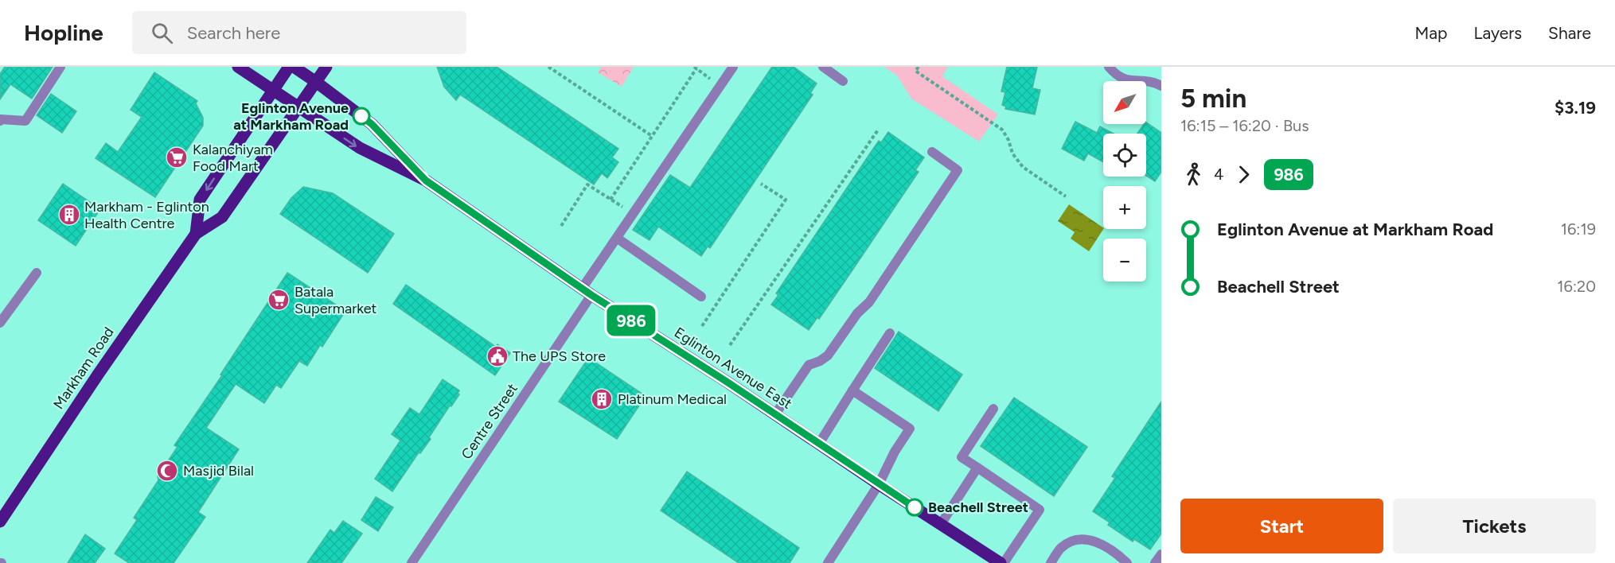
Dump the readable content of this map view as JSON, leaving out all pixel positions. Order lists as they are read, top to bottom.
{
  "streets": {
    "main road": ["Markham Road", "Eglinton Avenue East"],
    "street": ["Centre Street"]
  },
  "crossings": [
    ["Markham Road", "Eglinton Avenue East"],
    ["Eglinton Avenue East", "Centre Street"]
  ],
  "places": {
    "other": ["Eglinton Avenue at Markham Road", "Beachell Street"],
    "supermarket": ["Kalanchiyam Food Mart", "Batala Supermarket"],
    "building": ["Markham - Eglinton Health Centre", "Platinum Medical"],
    "public building": ["The UPS Store"],
    "mosque": ["Masjid Bilal"]
  },
  "lines": ["bus line 986"],
  "north": "bottom left",
  "page": {
    "header": "Hopline",
    "search": "Search here",
    "nav": ["Map", "Layers", "Share"],
    "on_map": "986",
    "heading": ["5 min", "16:15 – 16:20 · Bus", "$3.19"],
    "map_buttons": ["+", "−"],
    "legs": ["4", "986"],
    "list": [
      {
        "name": "Eglinton Avenue at Markham Road",
        "value": "16:19"
      },
      {
        "name": "Beachell Street",
        "value": "16:20"
      }
    ],
    "buttons": ["Start", "Tickets"]
  }
}
